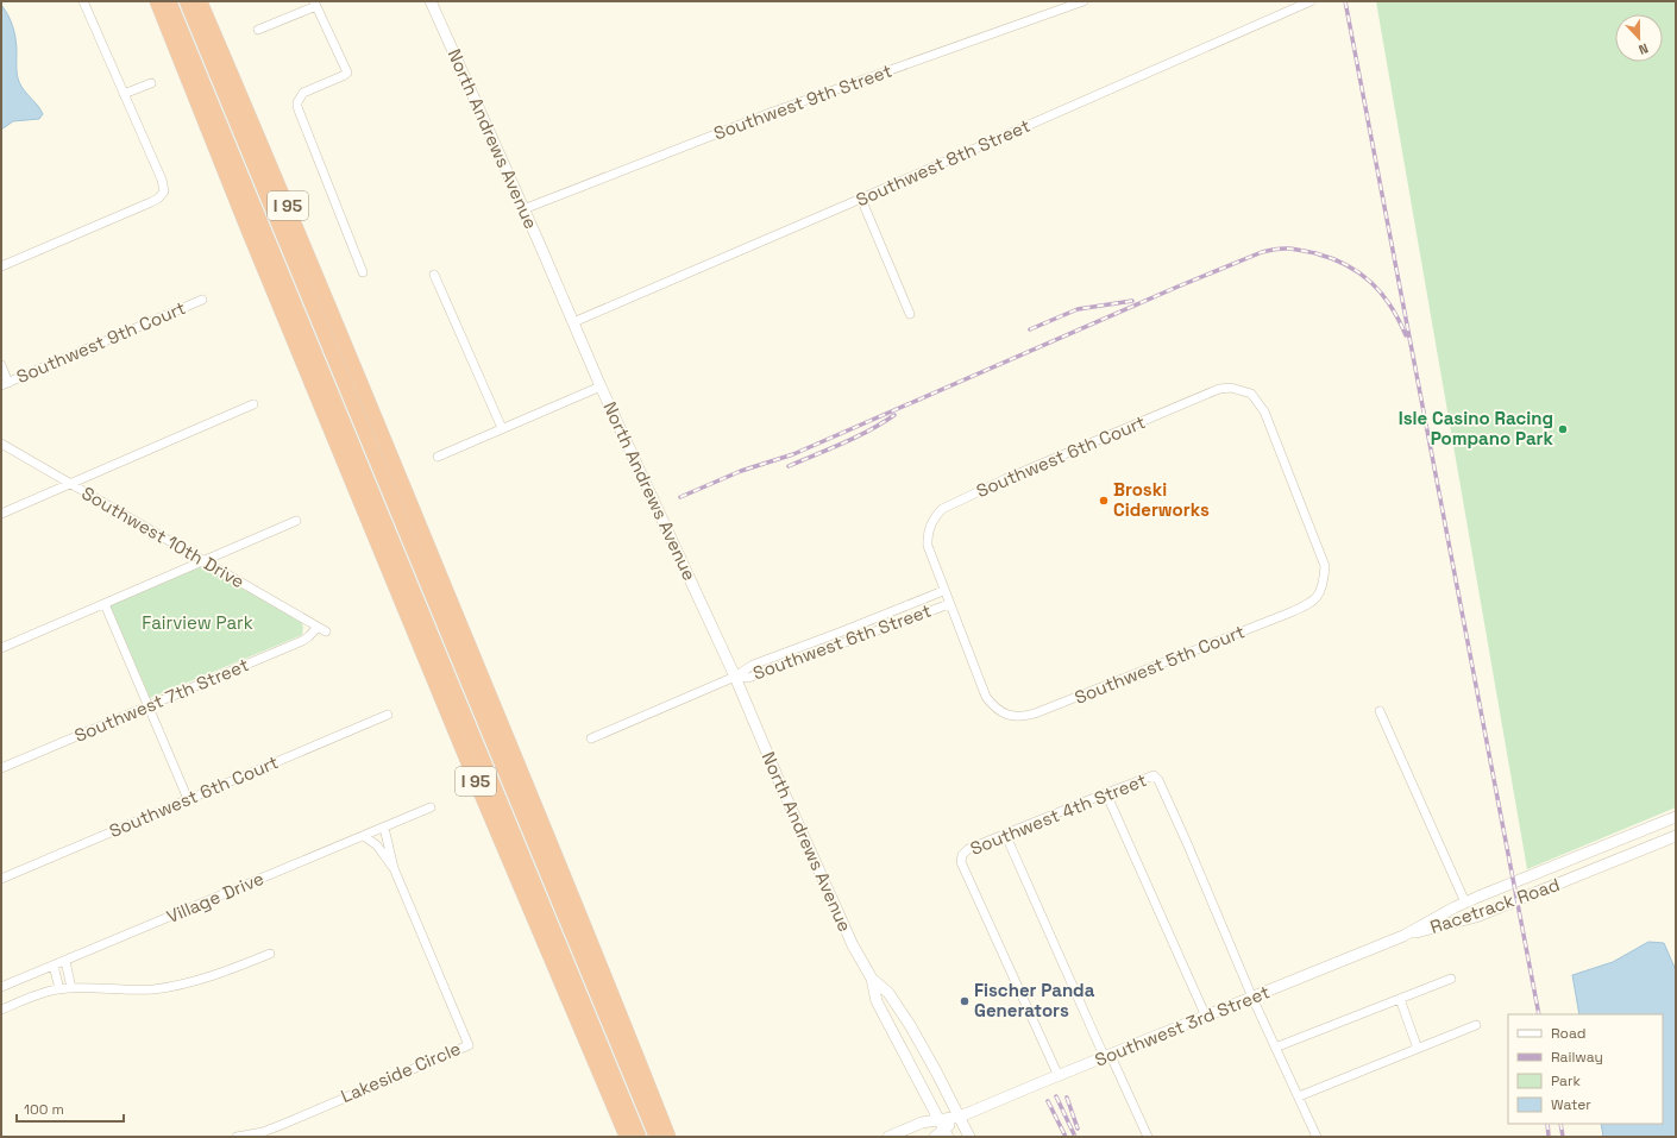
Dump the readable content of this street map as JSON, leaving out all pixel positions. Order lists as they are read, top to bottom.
{
  "streets": {
    "highway": ["I 95"],
    "main road": ["North Andrews Avenue", "Racetrack Road", "Southwest 3rd Street"],
    "street": [
      "Southwest 9th Street",
      "Southwest 8th Street",
      "Southwest 9th Court",
      "Southwest 6th Court",
      "Southwest 10th Drive",
      "Southwest 6th Street",
      "Southwest 5th Court",
      "Southwest 7th Street",
      "Southwest 4th Street",
      "Village Drive",
      "Lakeside Circle"
    ]
  },
  "crossings": [
    ["Southwest 9th Street", "North Andrews Avenue"],
    ["North Andrews Avenue", "Southwest 8th Street"],
    ["North Andrews Avenue", "Southwest 6th Street"],
    ["North Andrews Avenue", "Southwest 3rd Street"],
    ["Southwest 6th Court", "Southwest 6th Street"],
    ["Southwest 6th Court", "Southwest 5th Court"],
    ["Southwest 10th Drive", "Southwest 7th Street"],
    ["Southwest 6th Street", "Southwest 5th Court"],
    ["Southwest 4th Street", "Southwest 3rd Street"],
    ["Village Drive", "Lakeside Circle"],
    ["Racetrack Road", "Southwest 3rd Street"]
  ],
  "parks": ["Fairview Park"],
  "places": ["Isle Casino Racing Pompano Park", "Broski Ciderworks", "Fischer Panda Generators"],
  "legend": [
    "Road",
    "Railway",
    "Park",
    "Water"
  ],
  "scale_bar": "100 m",
  "north": "bottom"
}
